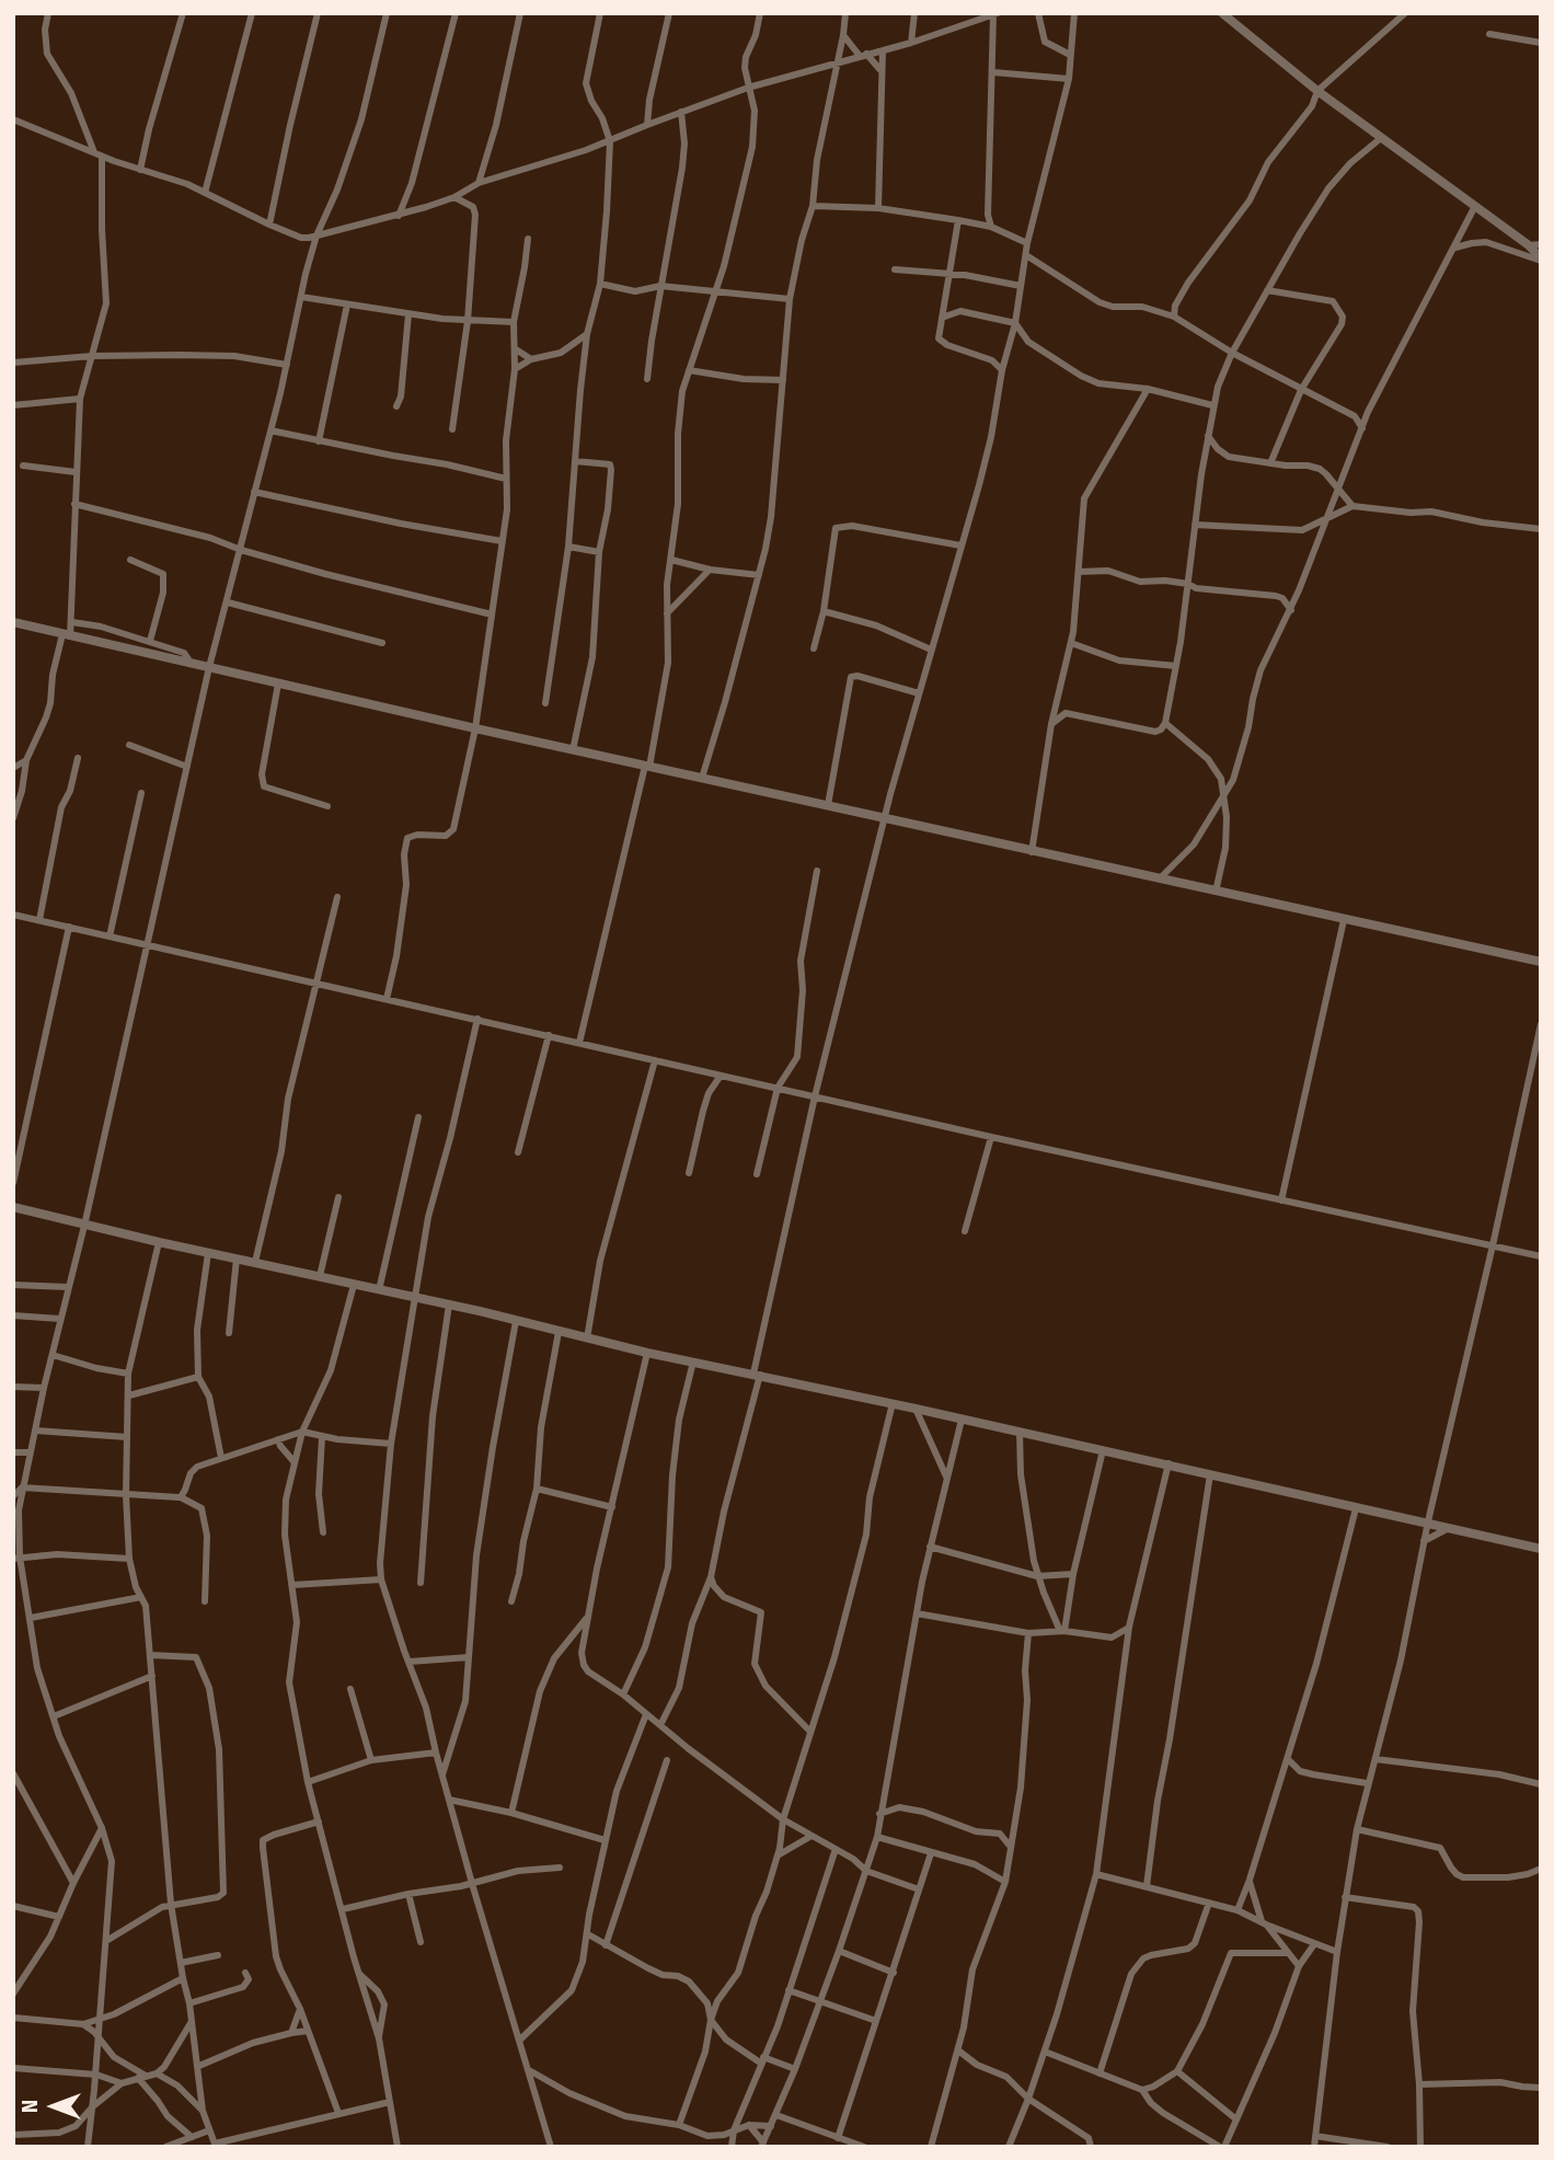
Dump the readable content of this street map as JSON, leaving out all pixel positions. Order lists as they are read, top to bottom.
{
  "north": "left"
}
